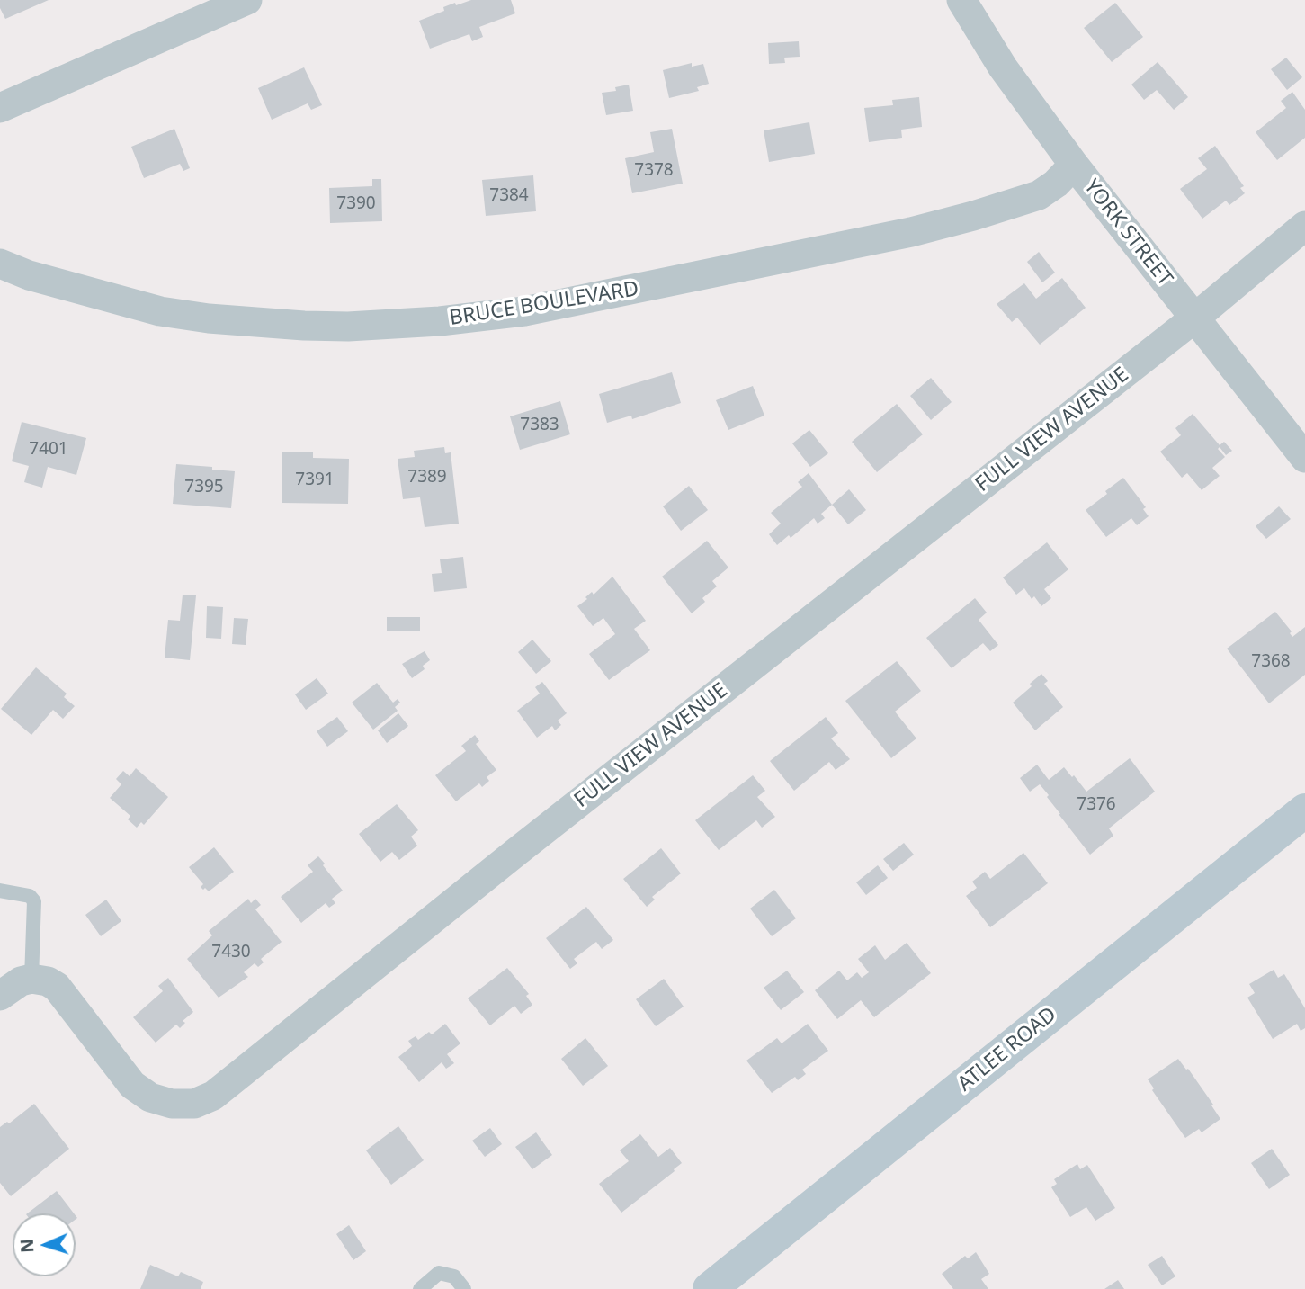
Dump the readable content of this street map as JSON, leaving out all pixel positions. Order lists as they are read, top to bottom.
{
  "streets": {
    "main road": ["ATLEE ROAD"],
    "street": ["YORK STREET", "BRUCE BOULEVARD", "FULL VIEW AVENUE"]
  },
  "crossings": [
    ["YORK STREET", "BRUCE BOULEVARD"],
    ["YORK STREET", "FULL VIEW AVENUE"]
  ],
  "house_numbers": [
    "7378",
    "7384",
    "7390",
    "7383",
    "7401",
    "7389",
    "7391",
    "7395",
    "7368",
    "7376",
    "7430"
  ],
  "north": "left"
}
